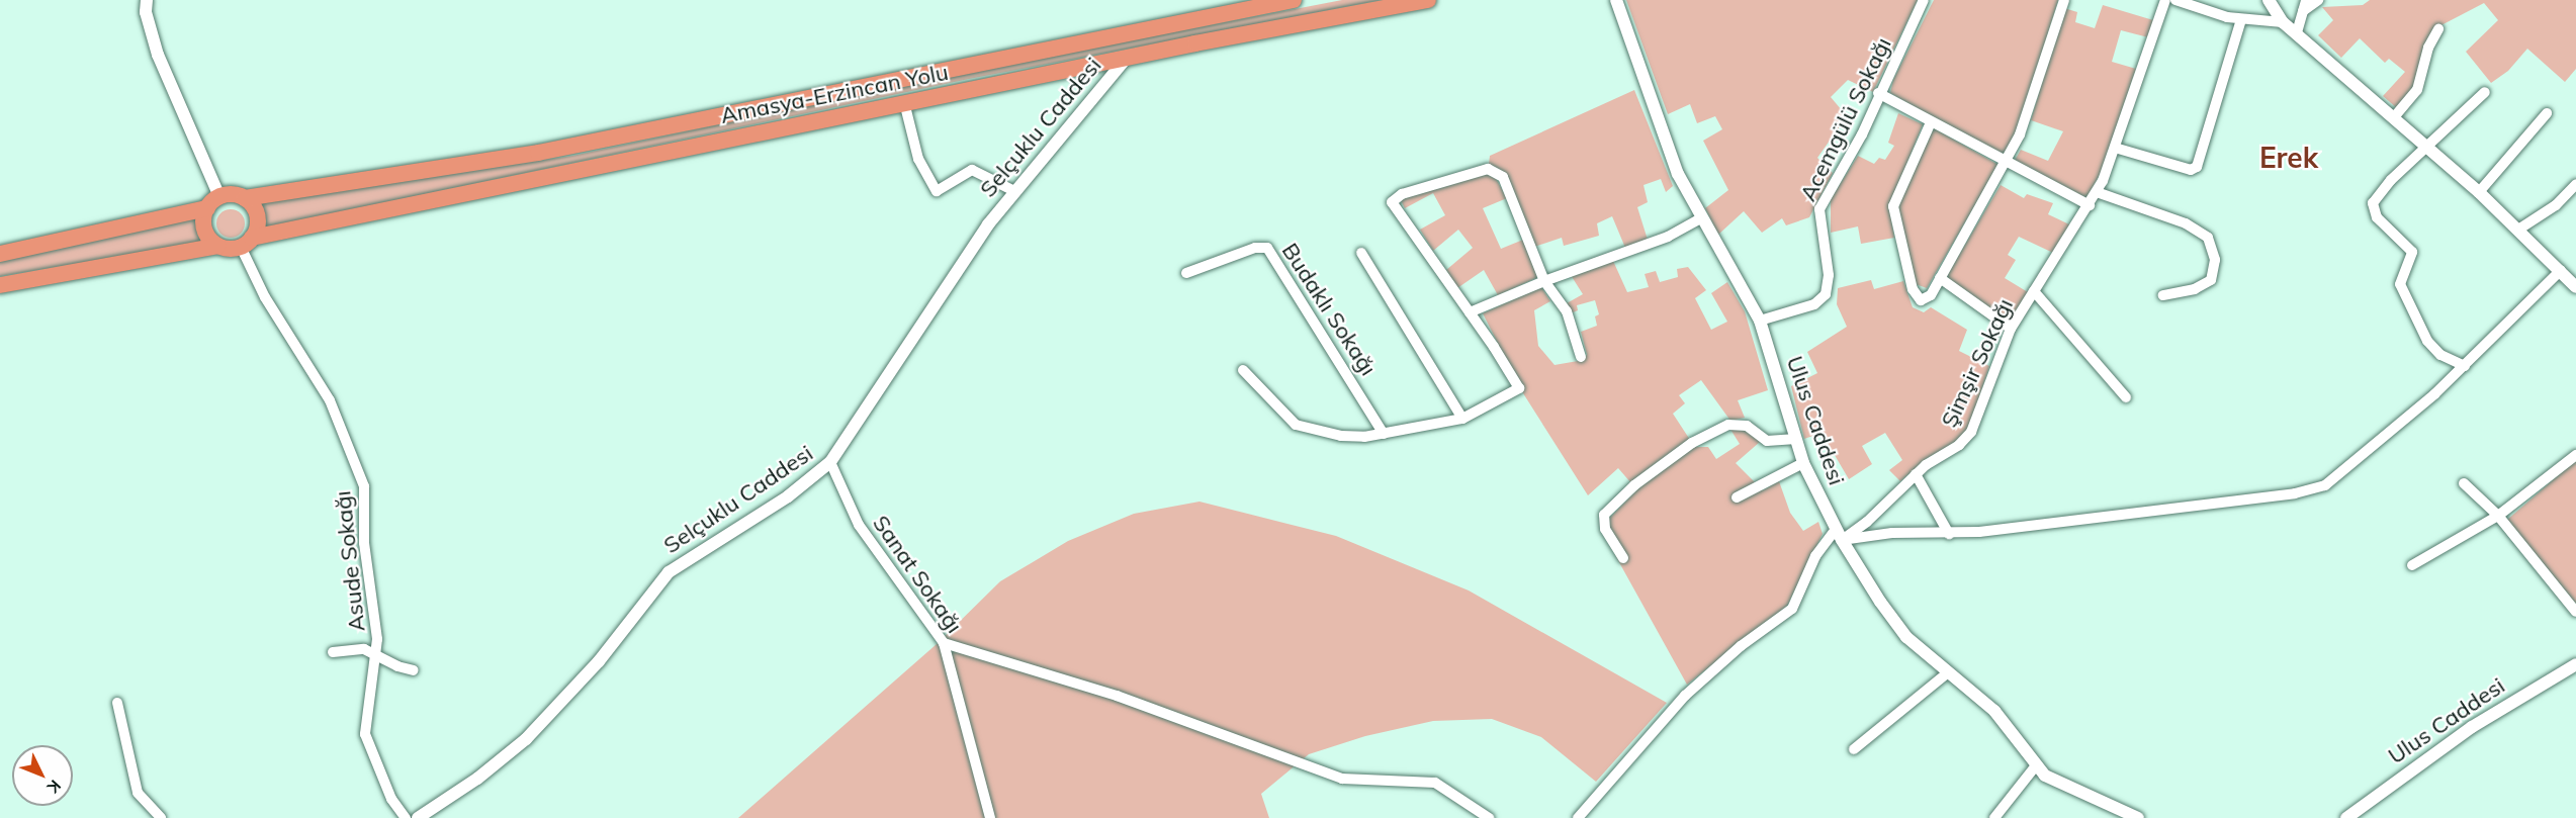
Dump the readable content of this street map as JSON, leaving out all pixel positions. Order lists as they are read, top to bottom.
{
  "streets": {
    "highway": ["Amasya-Erzincan Yolu"],
    "street": [
      "Acemgülü Sokağı",
      "Selçuklu Caddesi",
      "Budaklı Sokağı",
      "Şimşir Sokağı",
      "Ulus Caddesi",
      "Asude Sokağı",
      "Sanat Sokağı"
    ]
  },
  "crossings": [
    ["Amasya-Erzincan Yolu", "Selçuklu Caddesi"],
    ["Amasya-Erzincan Yolu", "Asude Sokağı"],
    ["Acemgülü Sokağı", "Ulus Caddesi"],
    ["Selçuklu Caddesi", "Sanat Sokağı"],
    ["Şimşir Sokağı", "Ulus Caddesi"]
  ],
  "districts": ["Erek"],
  "north": "bottom right"
}
